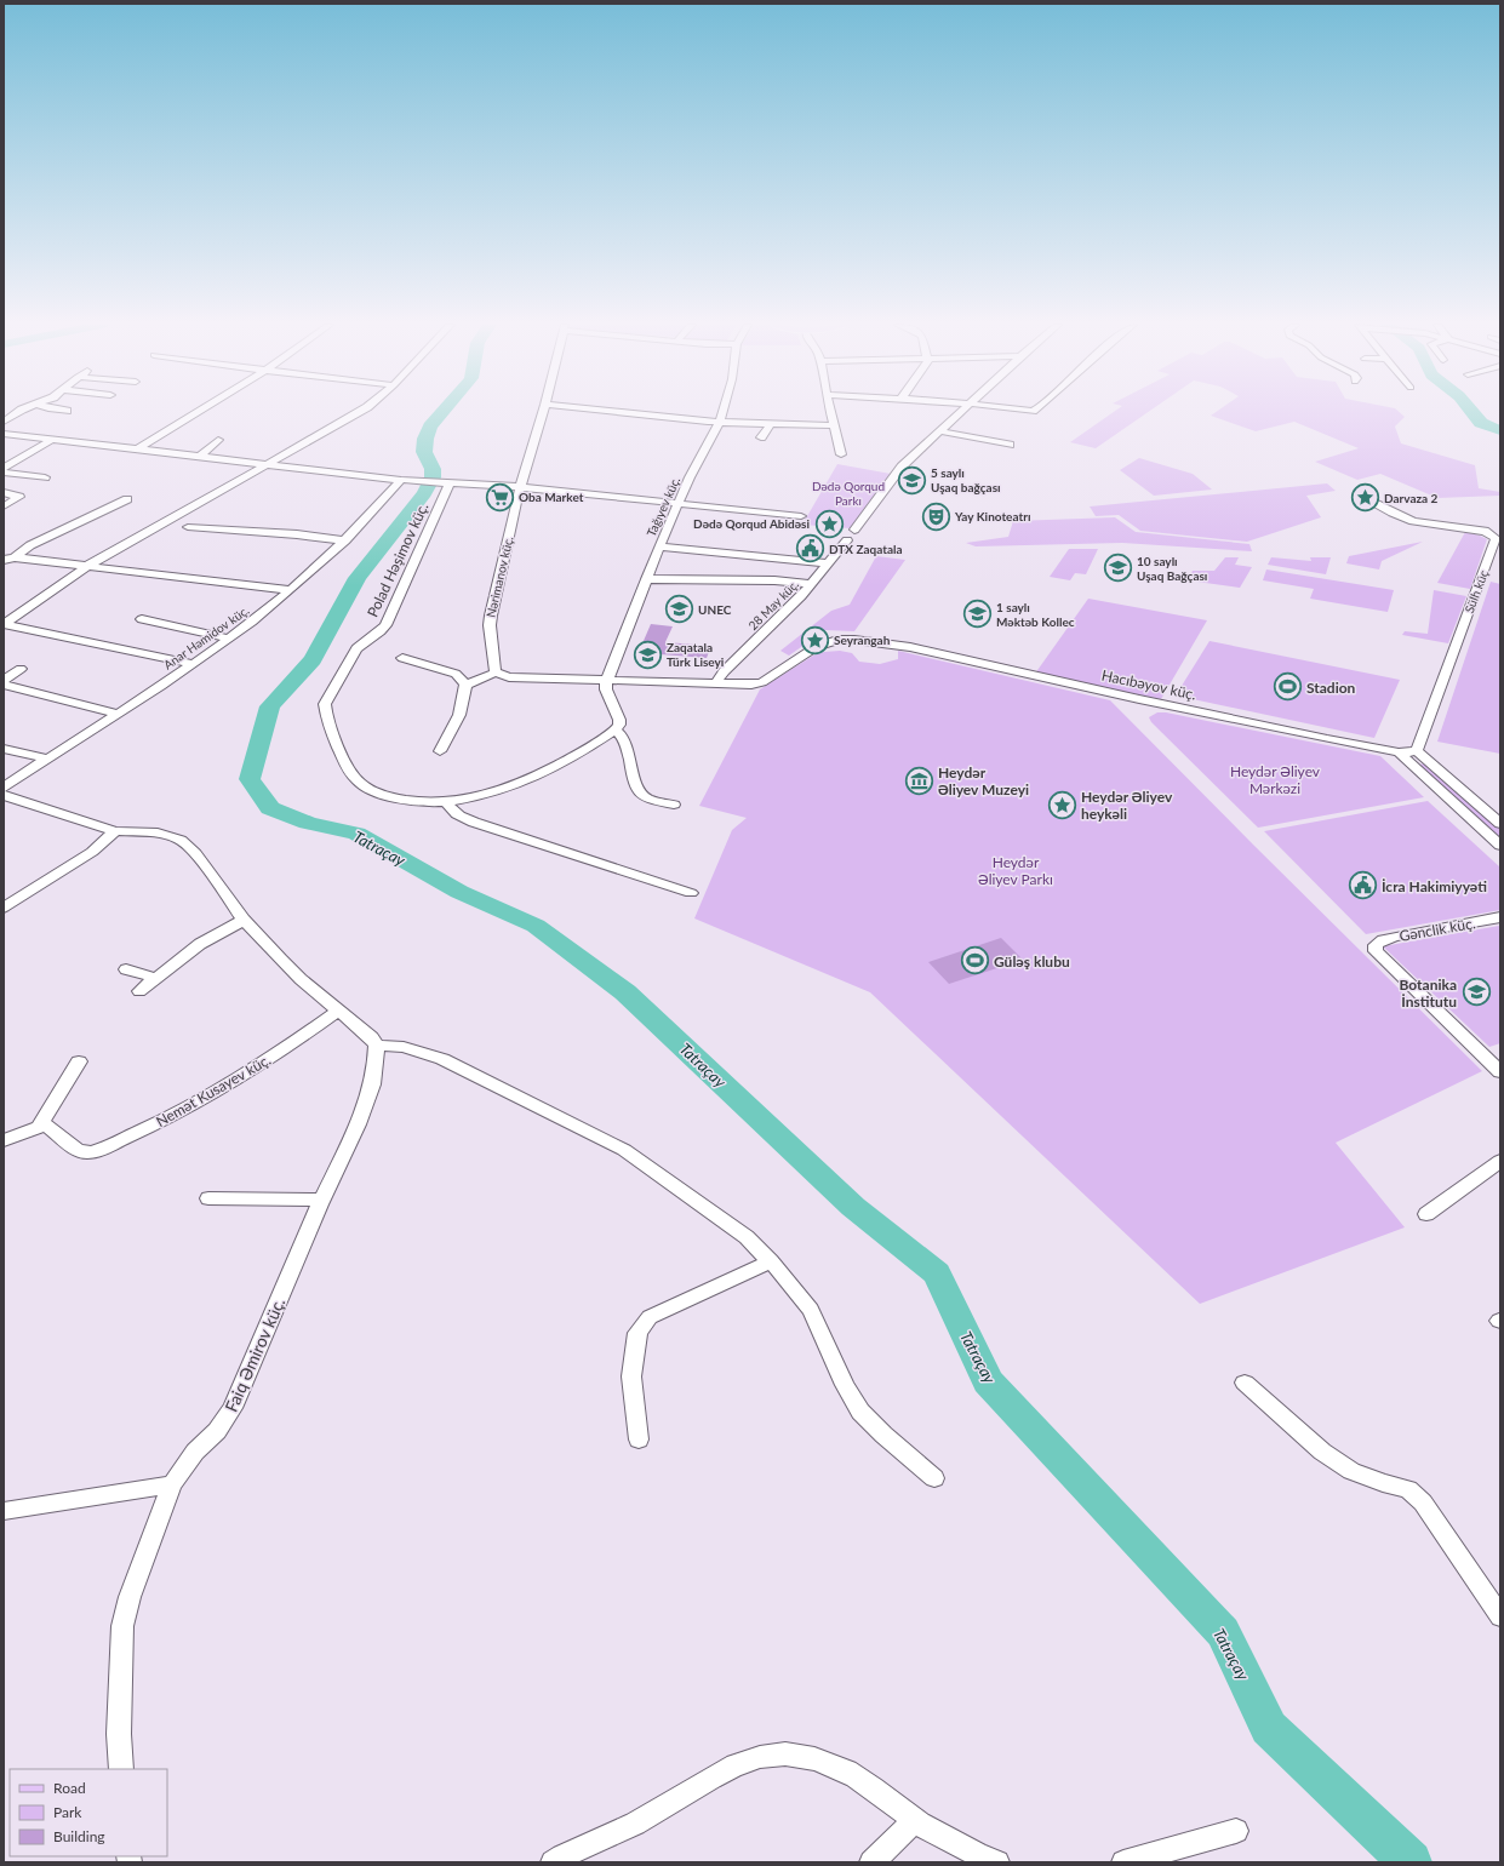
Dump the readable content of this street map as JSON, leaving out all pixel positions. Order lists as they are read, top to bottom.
{
  "streets": {
    "street": [
      "Tağıyev küç.",
      "Polad Həşimov küç.",
      "Nərimanov küç.",
      "Sülh küç",
      "28 May küç.",
      "Anar Həmidov küç.",
      "Hacıbəyov küç.",
      "Gənclik küç.",
      "Nemət Kusayev küç.",
      "Faiq Əmirov küç."
    ]
  },
  "crossings": [
    ["Sülh küç", "Hacıbəyov küç."],
    ["28 May küç.", "Hacıbəyov küç."]
  ],
  "water": ["Tatraçay"],
  "parks": ["Dədə Qorqud Parkı", "Heydər Əliyev Mərkəzi", "Heydər Əliyev Parkı"],
  "places": {
    "school or university": [
      "5 saylı Uşaq bağçası",
      "10 saylı Uşaq Bağçası",
      "UNEC",
      "1 saylı Məktəb Kollec",
      "Zaqatala Türk Liseyi",
      "Botanika İnstitutu"
    ],
    "supermarket": ["Oba Market"],
    "place": [
      "Darvaza 2",
      "Dədə Qorqud Abidəsi",
      "Seyrangah",
      "Heydər Əliyev heykəli"
    ],
    "theatre": ["Yay Kinoteatrı"],
    "public building": ["DTX Zaqatala", "İcra Hakimiyyəti"],
    "sports": ["Stadion", "Güləş klubu"],
    "museum": ["Heydər Əliyev Muzeyi"]
  },
  "legend": ["Road", "Park", "Building"]
}
